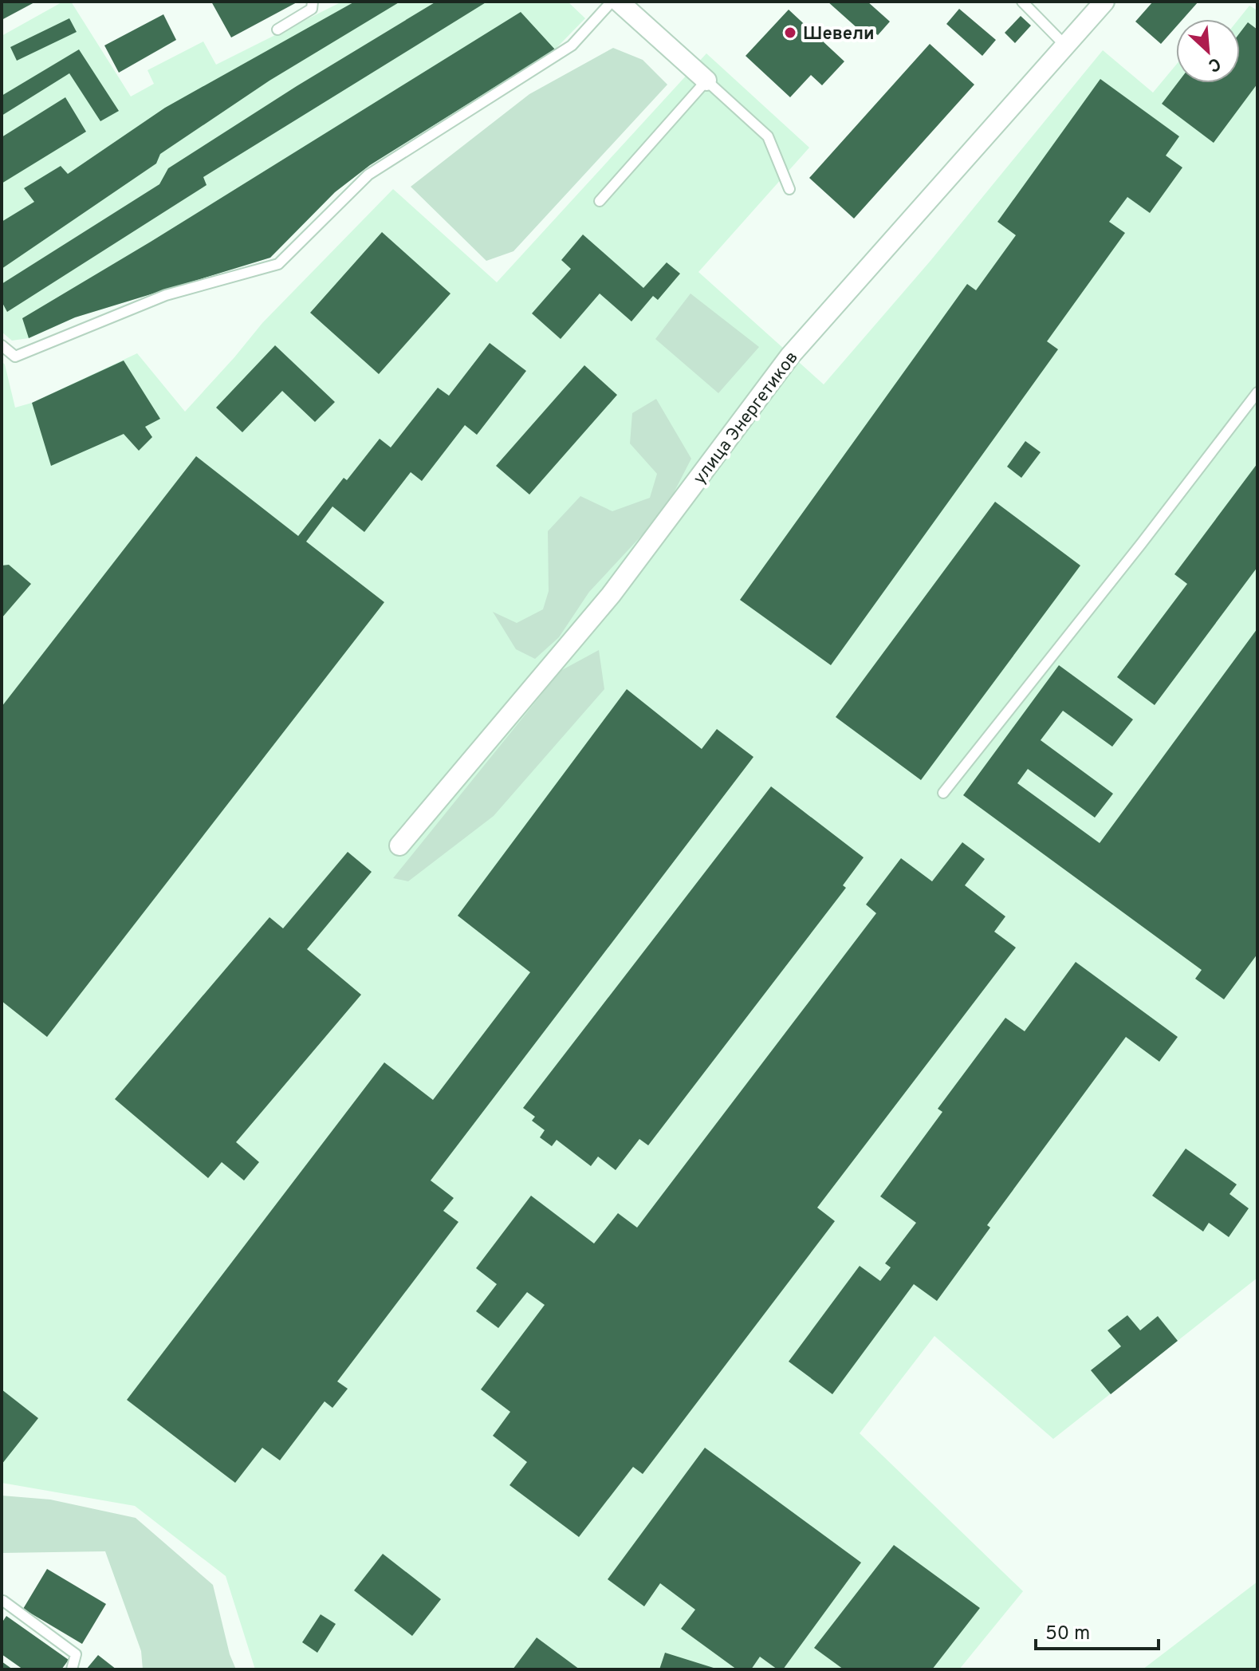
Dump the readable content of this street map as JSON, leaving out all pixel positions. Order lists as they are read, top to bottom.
{
  "streets": {
    "street": ["улица Энергетиков"]
  },
  "places": ["Шевели"],
  "scale_bar": "50 m",
  "north": "bottom right"
}
